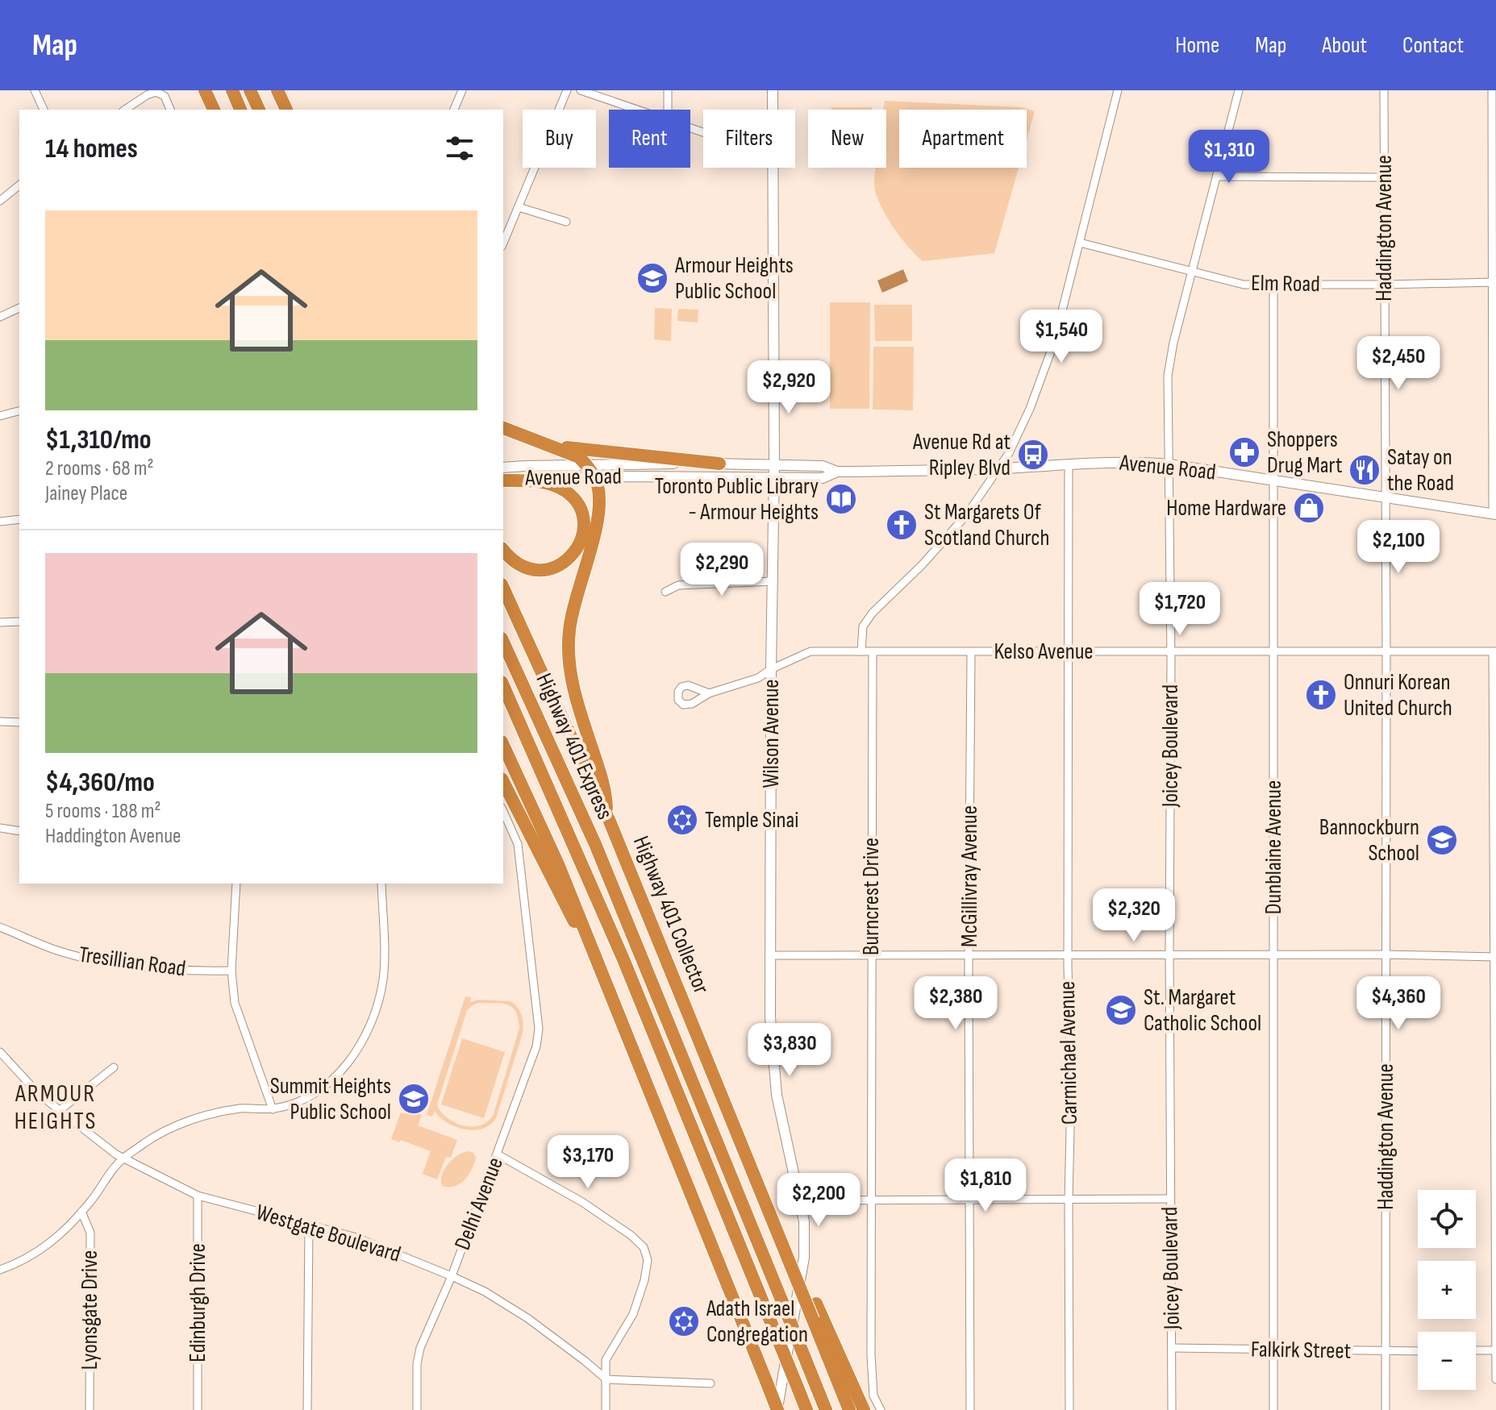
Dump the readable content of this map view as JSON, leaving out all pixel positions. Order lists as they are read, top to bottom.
{
  "streets": {
    "highway": ["Highway 401 Express", "Highway 401 Collector"],
    "main road": ["Avenue Road", "Wilson Avenue"],
    "street": [
      "Haddington Avenue",
      "Elm Road",
      "Kelso Avenue",
      "Joicey Boulevard",
      "Dunblaine Avenue",
      "McGillivray Avenue",
      "Burncrest Drive",
      "Tresillian Road",
      "Carmichael Avenue",
      "Delhi Avenue",
      "Westgate Boulevard",
      "Edinburgh Drive",
      "Lyonsgate Drive",
      "Falkirk Street"
    ]
  },
  "crossings": [
    ["Haddington Avenue", "Elm Road"],
    ["Haddington Avenue", "Avenue Road"],
    ["Haddington Avenue", "Kelso Avenue"],
    ["Haddington Avenue", "Falkirk Street"],
    ["Elm Road", "Joicey Boulevard"],
    ["Elm Road", "Dunblaine Avenue"],
    ["Avenue Road", "Wilson Avenue"],
    ["Avenue Road", "Joicey Boulevard"],
    ["Avenue Road", "Dunblaine Avenue"],
    ["Avenue Road", "Carmichael Avenue"],
    ["Kelso Avenue", "Wilson Avenue"],
    ["Kelso Avenue", "Joicey Boulevard"],
    ["Kelso Avenue", "Dunblaine Avenue"],
    ["Kelso Avenue", "McGillivray Avenue"],
    ["Kelso Avenue", "Burncrest Drive"],
    ["Kelso Avenue", "Carmichael Avenue"],
    ["Joicey Boulevard", "Falkirk Street"],
    ["Dunblaine Avenue", "Falkirk Street"],
    ["Delhi Avenue", "Westgate Boulevard"],
    ["Westgate Boulevard", "Edinburgh Drive"]
  ],
  "districts": ["ARMOUR HEIGHTS"],
  "places": {
    "school or university": [
      "Armour Heights Public School",
      "Bannockburn School",
      "St. Margaret Catholic School",
      "Summit Heights Public School"
    ],
    "pharmacy": ["Shoppers Drug Mart"],
    "bus stop": ["Avenue Rd at Ripley Blvd"],
    "restaurant": ["Satay on the Road"],
    "library": ["Toronto Public Library - Armour Heights"],
    "shop": ["Home Hardware"],
    "church": ["St Margarets Of Scotland Church", "Onnuri Korean United Church"],
    "synagogue": ["Temple Sinai", "Adath Israel Congregation"]
  },
  "page": {
    "header": "Map",
    "nav": [
      "Home",
      "Map",
      "About",
      "Contact"
    ],
    "chip": [
      "Buy",
      "Rent",
      "Filters",
      "New",
      "Apartment"
    ],
    "heading": "14 homes",
    "price": [
      "$1,310",
      "$1,540",
      "$2,450",
      "$2,920",
      "$2,100",
      "$2,290",
      "$1,720",
      "$2,320",
      "$2,380",
      "$4,360",
      "$3,830",
      "$3,170",
      "$1,810",
      "$2,200"
    ],
    "list": [
      {
        "name": "$1,310/mo",
        "note": "2 rooms · 68 m² · Jainey Place"
      },
      {
        "name": "$4,360/mo",
        "note": "5 rooms · 188 m² · Haddington Avenue"
      }
    ],
    "map_buttons": ["+", "−"]
  }
}
